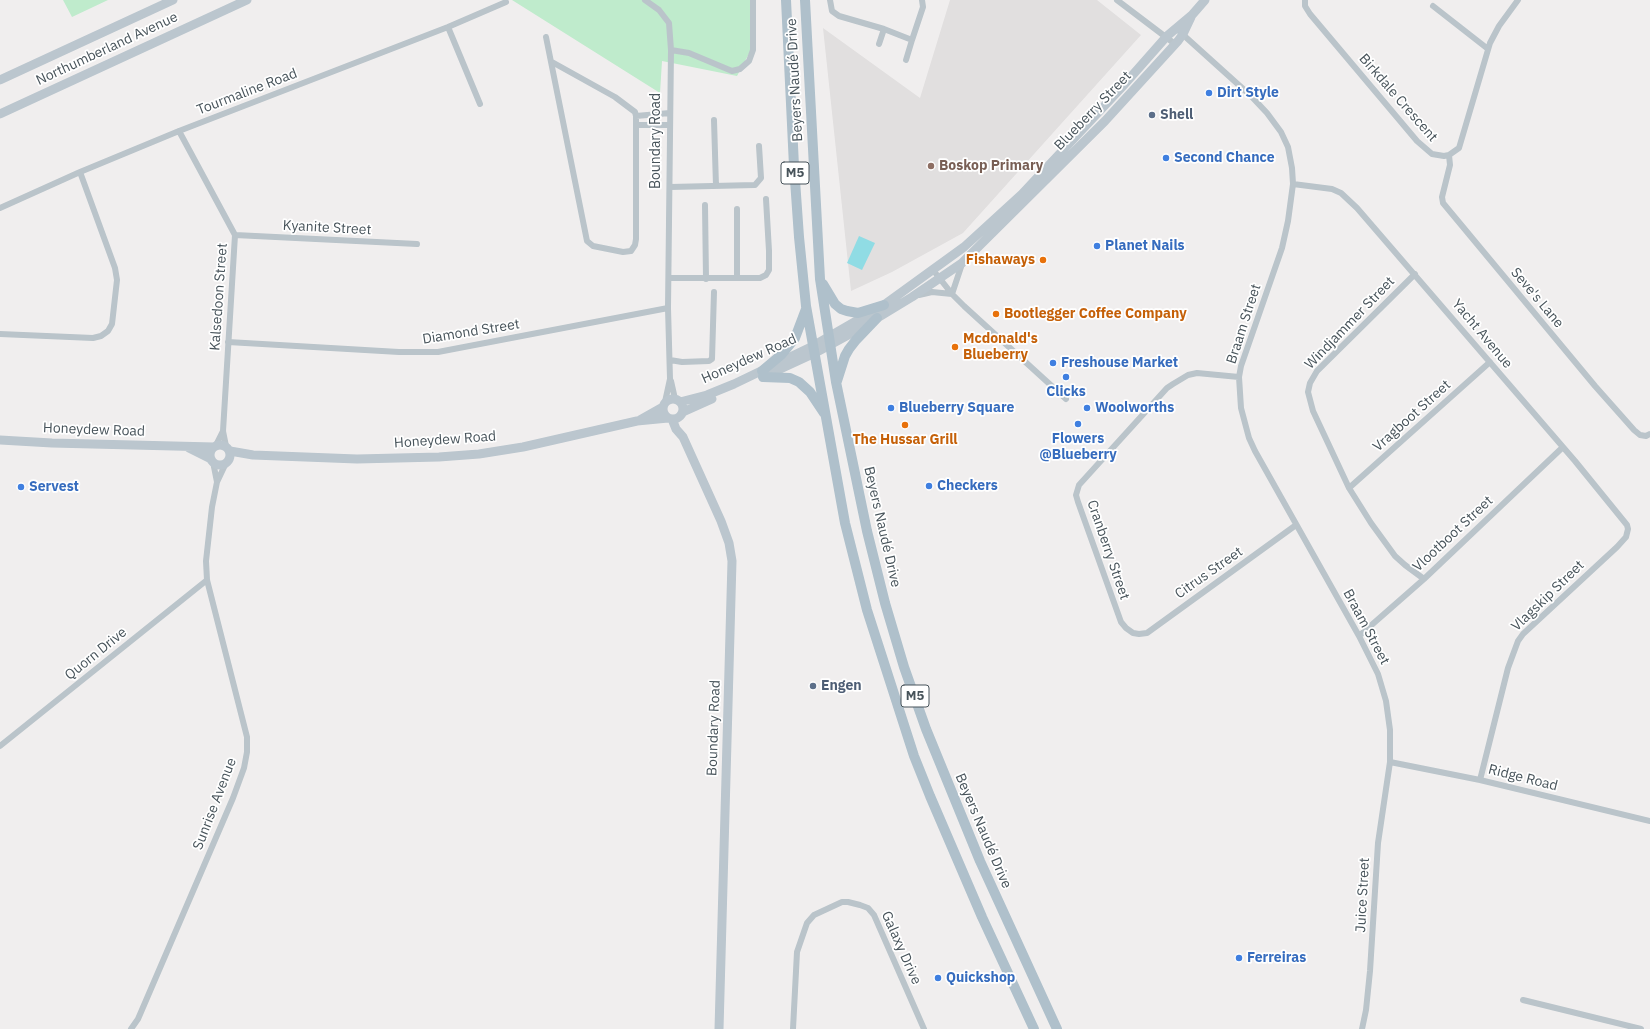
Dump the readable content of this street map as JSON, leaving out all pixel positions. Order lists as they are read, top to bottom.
{
  "streets": {
    "main road": ["Beyers Naudé Drive", "M5"],
    "street": [
      "Northumberland Avenue",
      "Tourmaline Road",
      "Birkdale Crescent",
      "Blueberry Street",
      "Boundary Road",
      "Kyanite Street",
      "Kalsedoon Street",
      "Seve's Lane",
      "Windjammer Street",
      "Braam Street",
      "Diamond Street",
      "Yacht Avenue",
      "Honeydew Road",
      "Vragboot Street",
      "Vlootboot Street",
      "Cranberry Street",
      "Citrus Street",
      "Vlagskip Street",
      "Quorn Drive",
      "Ridge Road",
      "Sunrise Avenue",
      "Juice Street",
      "Galaxy Drive"
    ]
  },
  "crossings": [
    ["Beyers Naudé Drive", "Blueberry Street"],
    ["Beyers Naudé Drive", "Honeydew Road"],
    ["Tourmaline Road", "Kalsedoon Street"],
    ["Birkdale Crescent", "Seve's Lane"],
    ["Blueberry Street", "Braam Street"],
    ["Blueberry Street", "Honeydew Road"],
    ["Boundary Road", "Diamond Street"],
    ["Boundary Road", "Honeydew Road"],
    ["Kyanite Street", "Kalsedoon Street"],
    ["Kalsedoon Street", "Diamond Street"],
    ["Kalsedoon Street", "Honeydew Road"],
    ["Kalsedoon Street", "Sunrise Avenue"],
    ["Windjammer Street", "Yacht Avenue"],
    ["Windjammer Street", "Vragboot Street"],
    ["Braam Street", "Yacht Avenue"],
    ["Braam Street", "Vlootboot Street"],
    ["Braam Street", "Cranberry Street"],
    ["Braam Street", "Citrus Street"],
    ["Braam Street", "Ridge Road"],
    ["Braam Street", "Juice Street"],
    ["Yacht Avenue", "Vragboot Street"],
    ["Yacht Avenue", "Vlootboot Street"],
    ["Yacht Avenue", "Vlagskip Street"],
    ["Honeydew Road", "Sunrise Avenue"],
    ["Cranberry Street", "Citrus Street"],
    ["Vlagskip Street", "Ridge Road"],
    ["Quorn Drive", "Sunrise Avenue"],
    ["Ridge Road", "Juice Street"]
  ],
  "places": [
    "Dirt Style",
    "Shell",
    "Second Chance",
    "Boskop Primary",
    "Planet Nails",
    "Fishaways",
    "Bootlegger Coffee Company",
    "Mcdonald's Blueberry",
    "Freshouse Market",
    "Clicks",
    "Blueberry Square",
    "Woolworths",
    "Flowers @Blueberry",
    "The Hussar Grill",
    "Checkers",
    "Servest",
    "Engen",
    "Ferreiras",
    "Quickshop"
  ]
}
